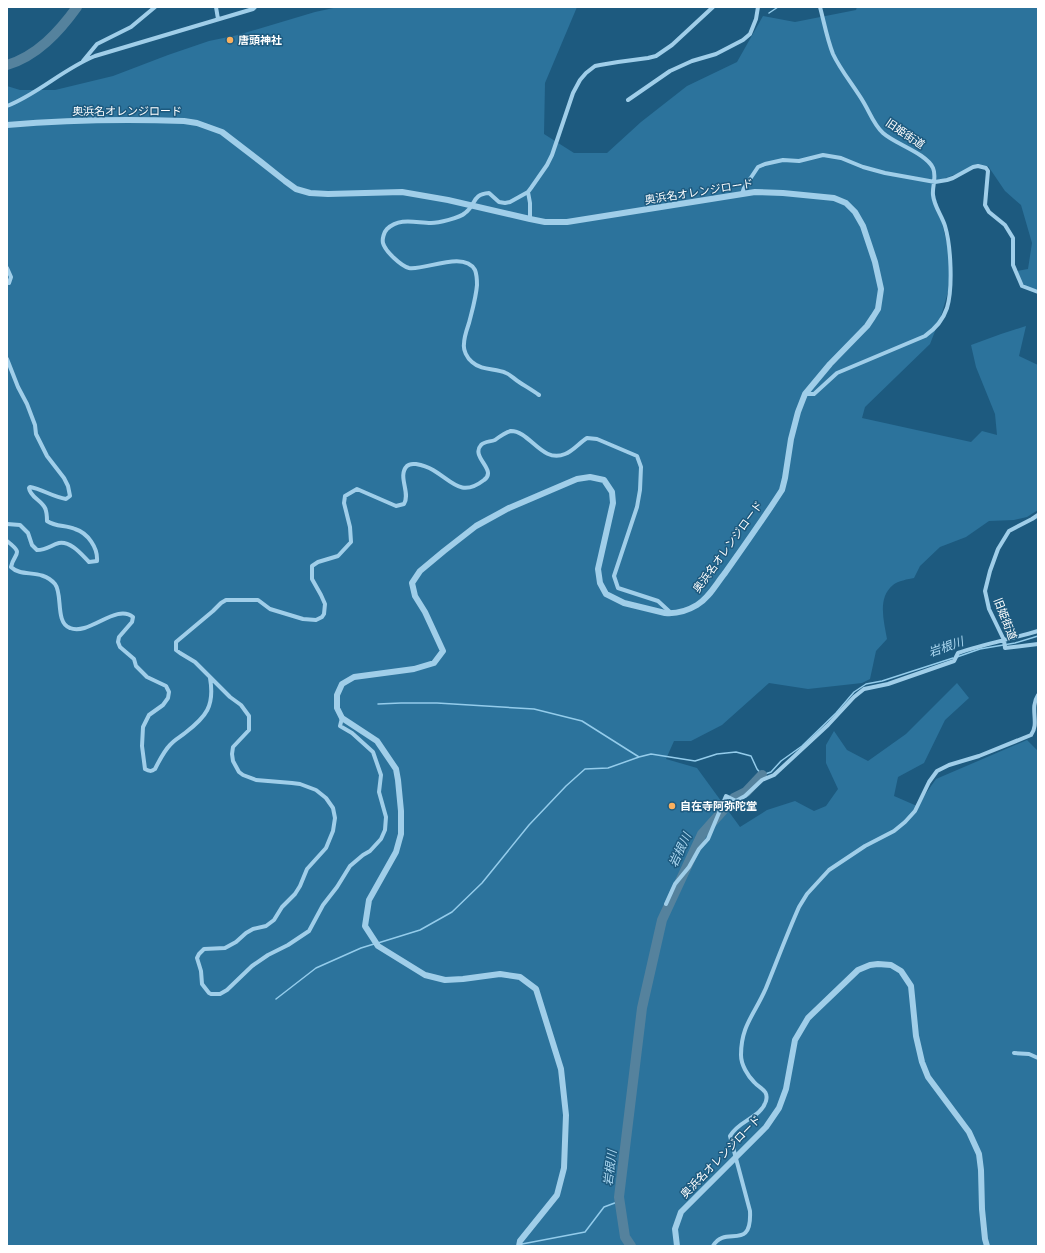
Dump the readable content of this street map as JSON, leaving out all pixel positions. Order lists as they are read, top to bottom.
{
  "streets": {
    "street": ["奥浜名オレンジロード", "旧姫街道"]
  },
  "crossings": [
    ["奥浜名オレンジロード", "旧姫街道"]
  ],
  "water": ["岩根川"],
  "places": ["唐頭神社", "自在寺阿弥陀堂"]
}
